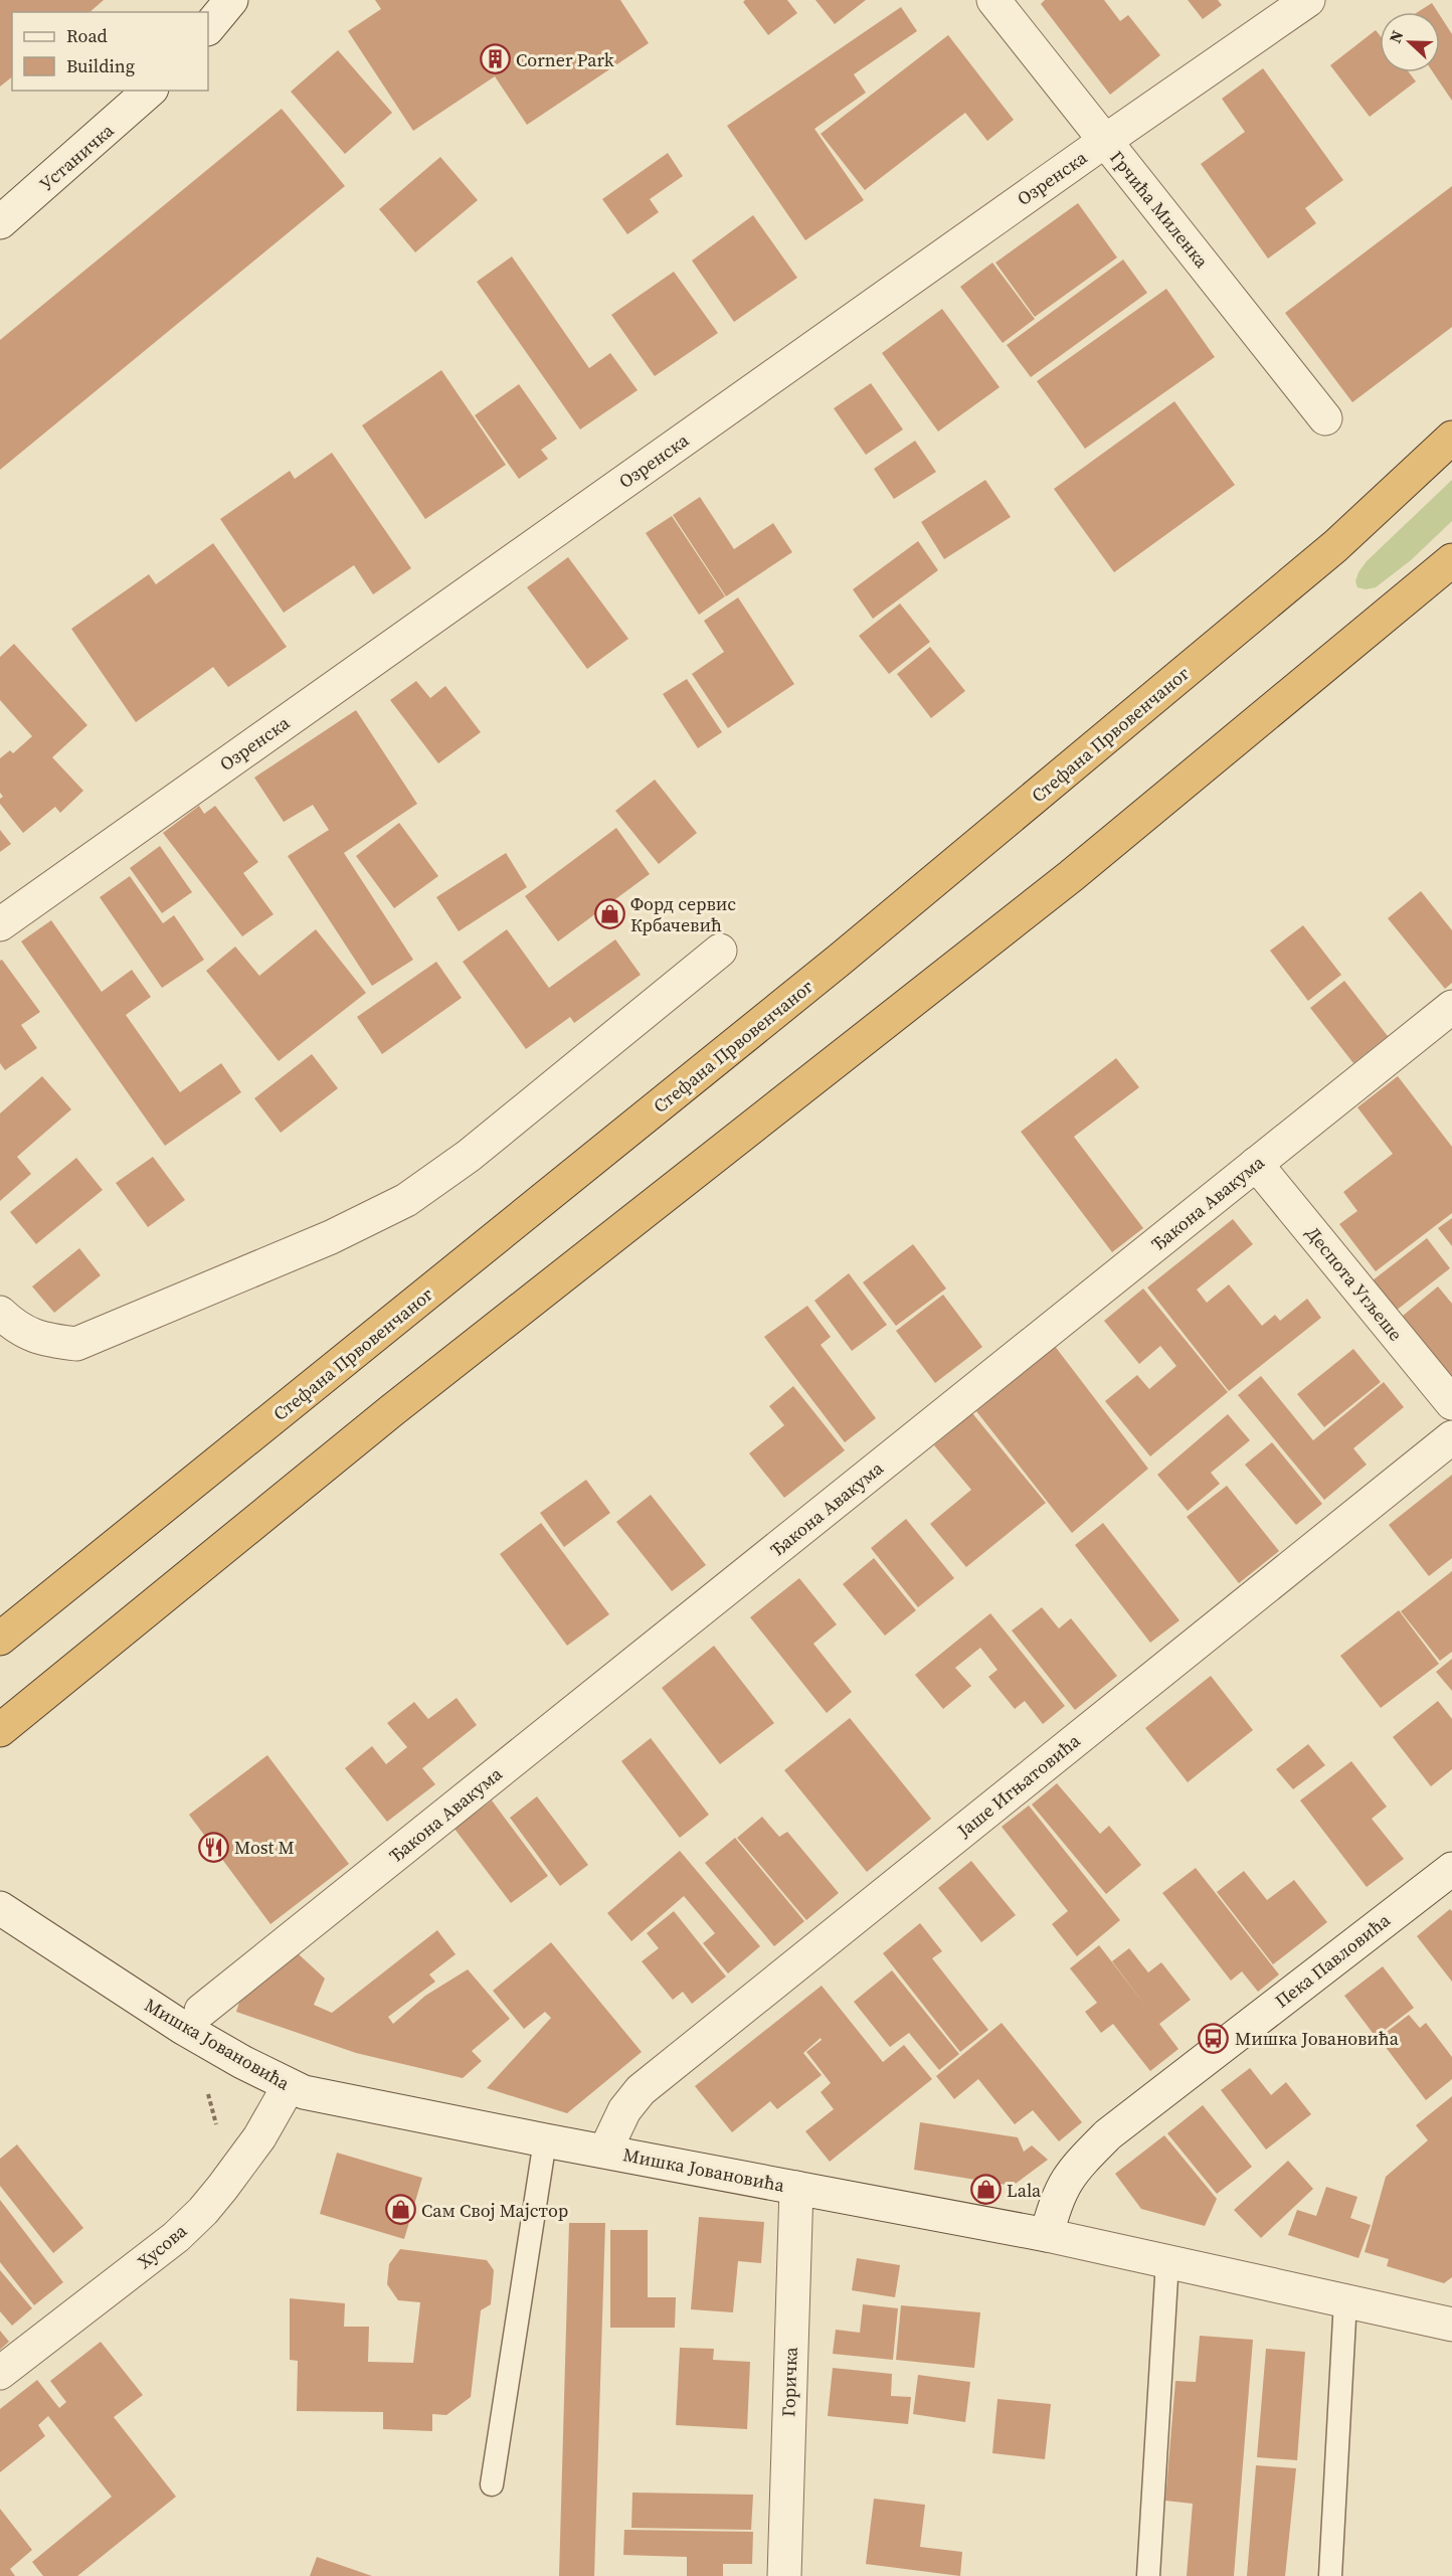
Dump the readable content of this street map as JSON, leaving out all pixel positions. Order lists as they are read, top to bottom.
{
  "streets": {
    "highway": ["Стефана Првовенчаног"],
    "street": [
      "Устаничка",
      "Озренска",
      "Грчића Миленка",
      "Ђакона Авакума",
      "Деспота Угљеше",
      "Јаше Игњатовића",
      "Пека Павловића",
      "Мишка Јовановића",
      "Хусова",
      "Горичка"
    ]
  },
  "crossings": [
    ["Озренска", "Грчића Миленка"],
    ["Ђакона Авакума", "Деспота Угљеше"],
    ["Ђакона Авакума", "Мишка Јовановића"],
    ["Јаше Игњатовића", "Мишка Јовановића"],
    ["Пека Павловића", "Мишка Јовановића"],
    ["Мишка Јовановића", "Хусова"],
    ["Мишка Јовановића", "Горичка"]
  ],
  "places": {
    "building": ["Corner Park"],
    "shop": ["Форд сервис Крбачевић", "Lala", "Сам Свој Мајстор"],
    "restaurant": ["Most M"],
    "bus stop": ["Мишка Јовановића"]
  },
  "legend": ["Road", "Building"],
  "north": "left"
}
